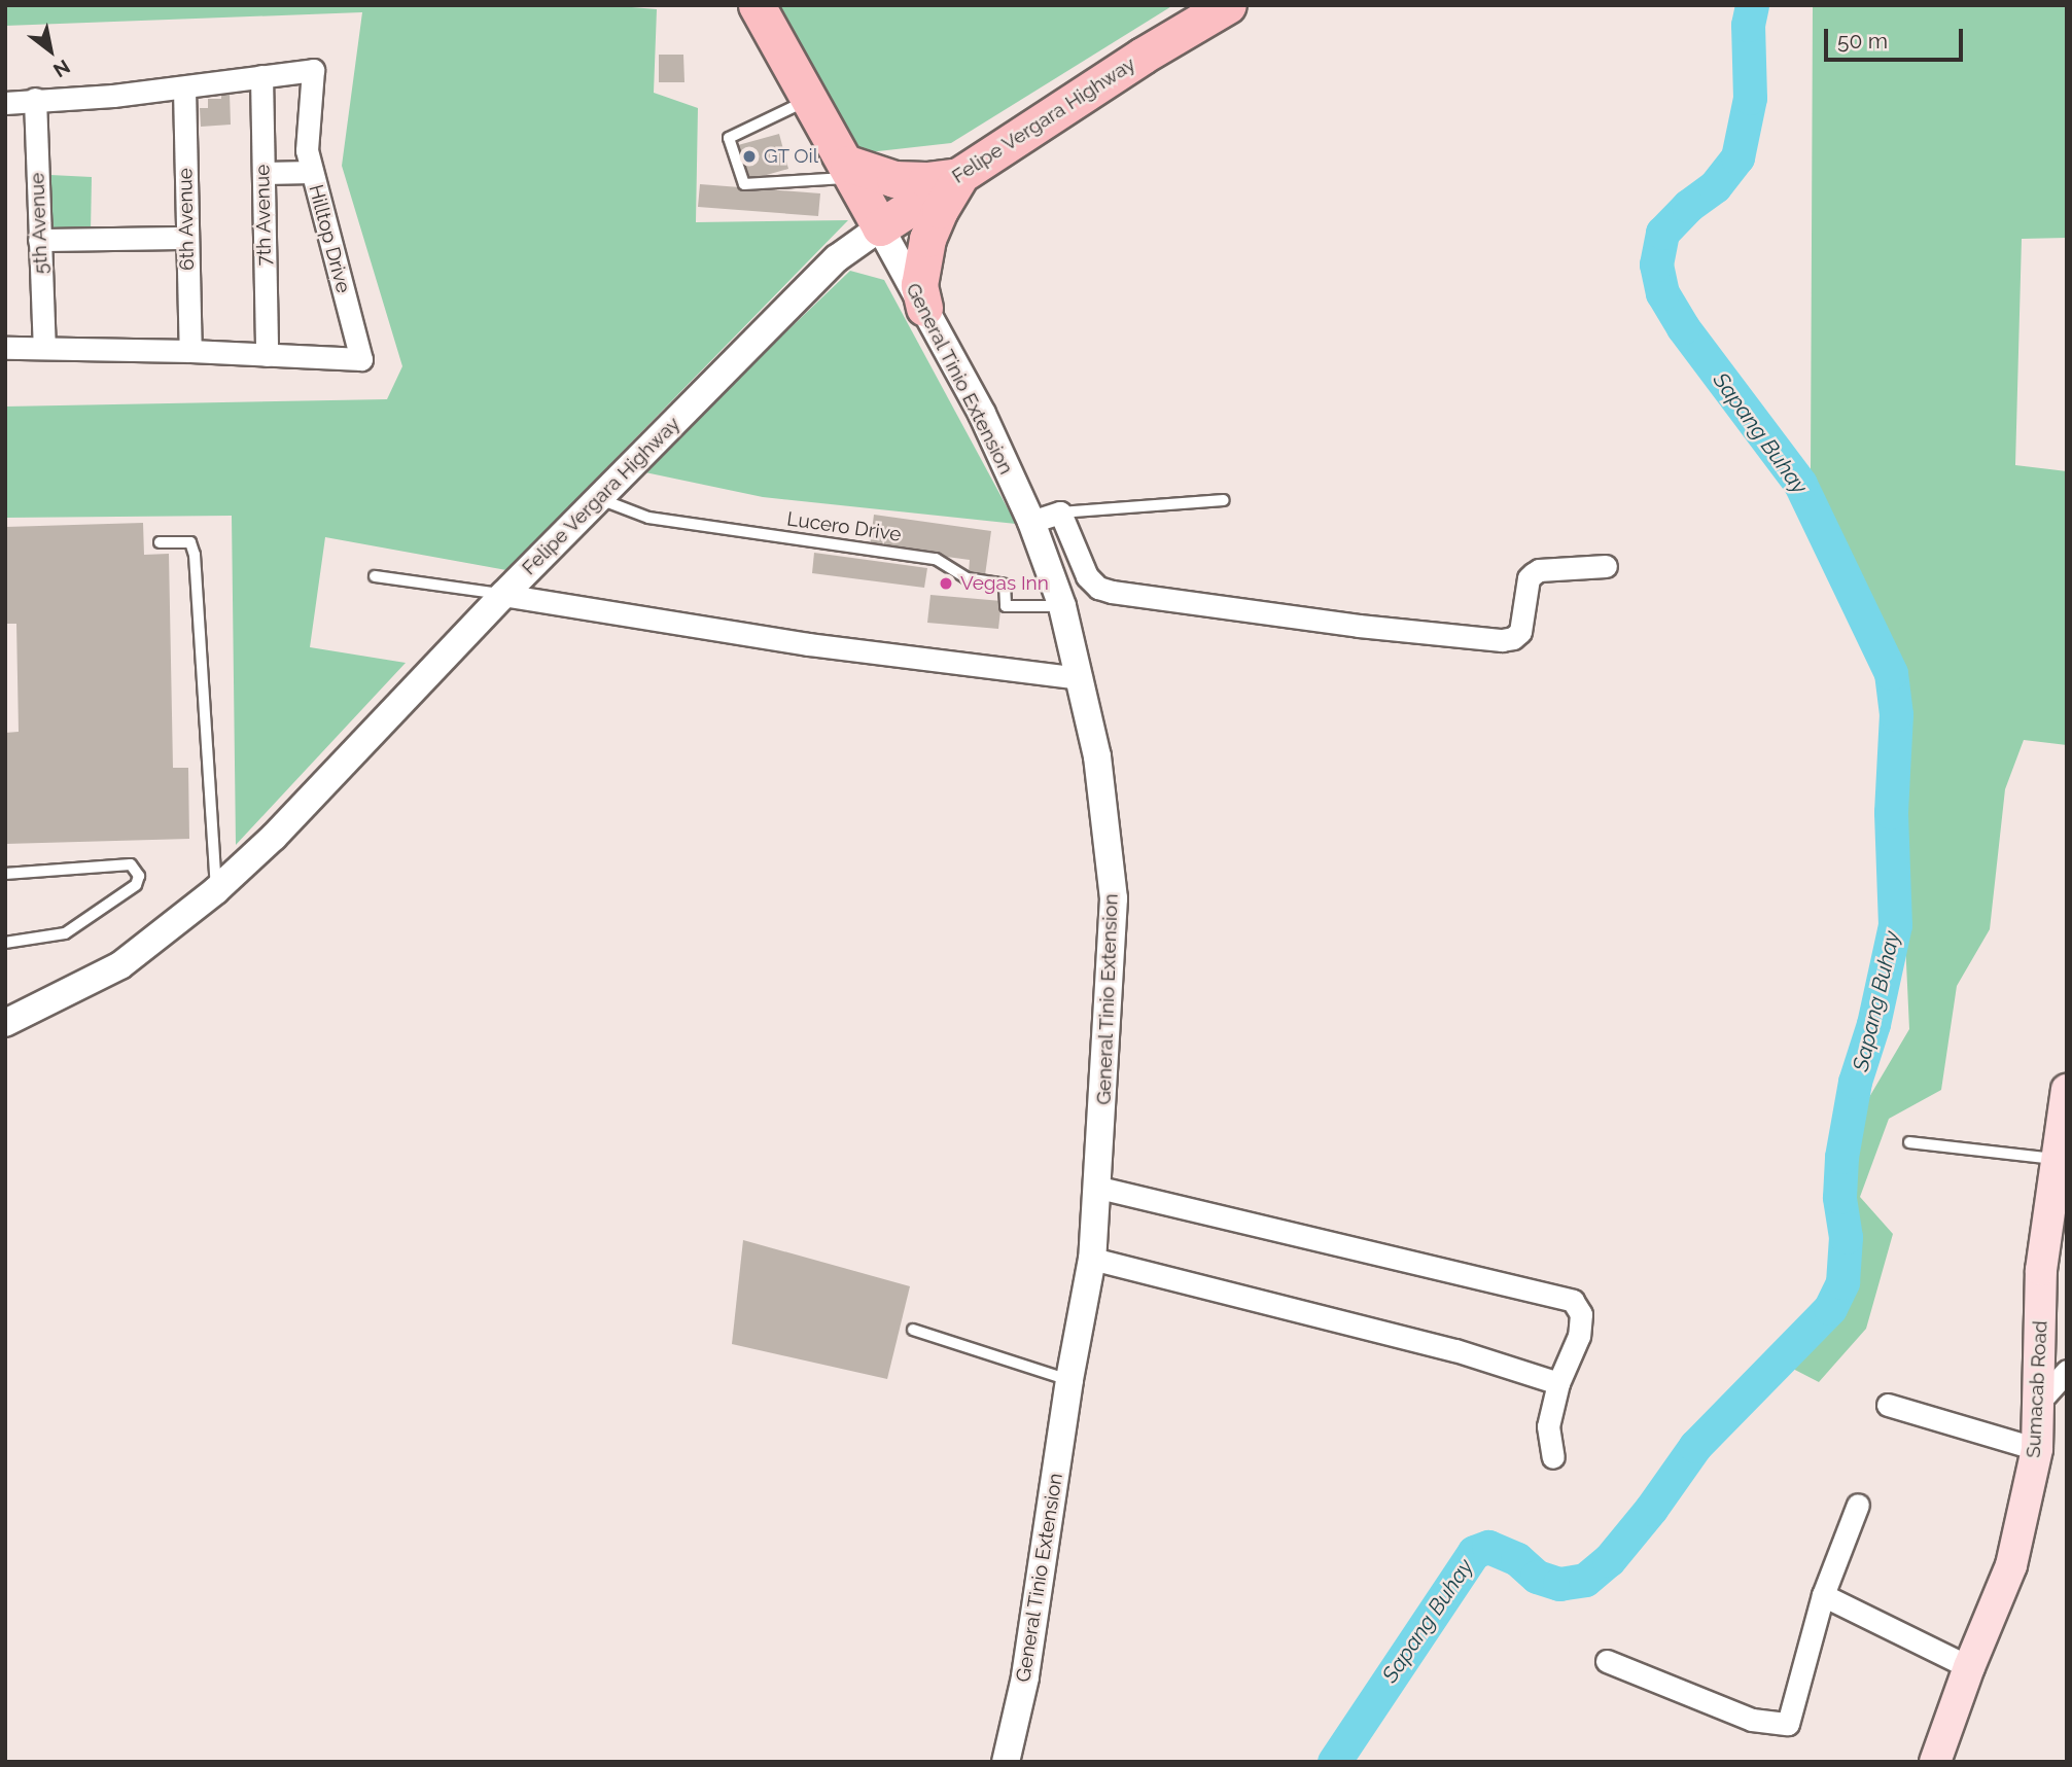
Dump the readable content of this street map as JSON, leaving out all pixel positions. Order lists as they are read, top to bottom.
{
  "streets": {
    "main road": ["Felipe Vergara Highway", "General Tinio Extension", "Sumacab Road"],
    "street": [
      "7th Avenue",
      "6th Avenue",
      "5th Avenue",
      "Hilltop Drive"
    ],
    "lane": ["Lucero Drive"]
  },
  "crossings": [
    ["Felipe Vergara Highway", "General Tinio Extension"],
    ["Felipe Vergara Highway", "Lucero Drive"],
    ["7th Avenue", "Hilltop Drive"],
    ["6th Avenue", "Hilltop Drive"],
    ["5th Avenue", "Hilltop Drive"],
    ["General Tinio Extension", "Lucero Drive"]
  ],
  "water": ["Sapang Buhay"],
  "places": ["GT Oil", "Vegas Inn"],
  "scale_bar": "50 m",
  "north": "bottom right"
}
